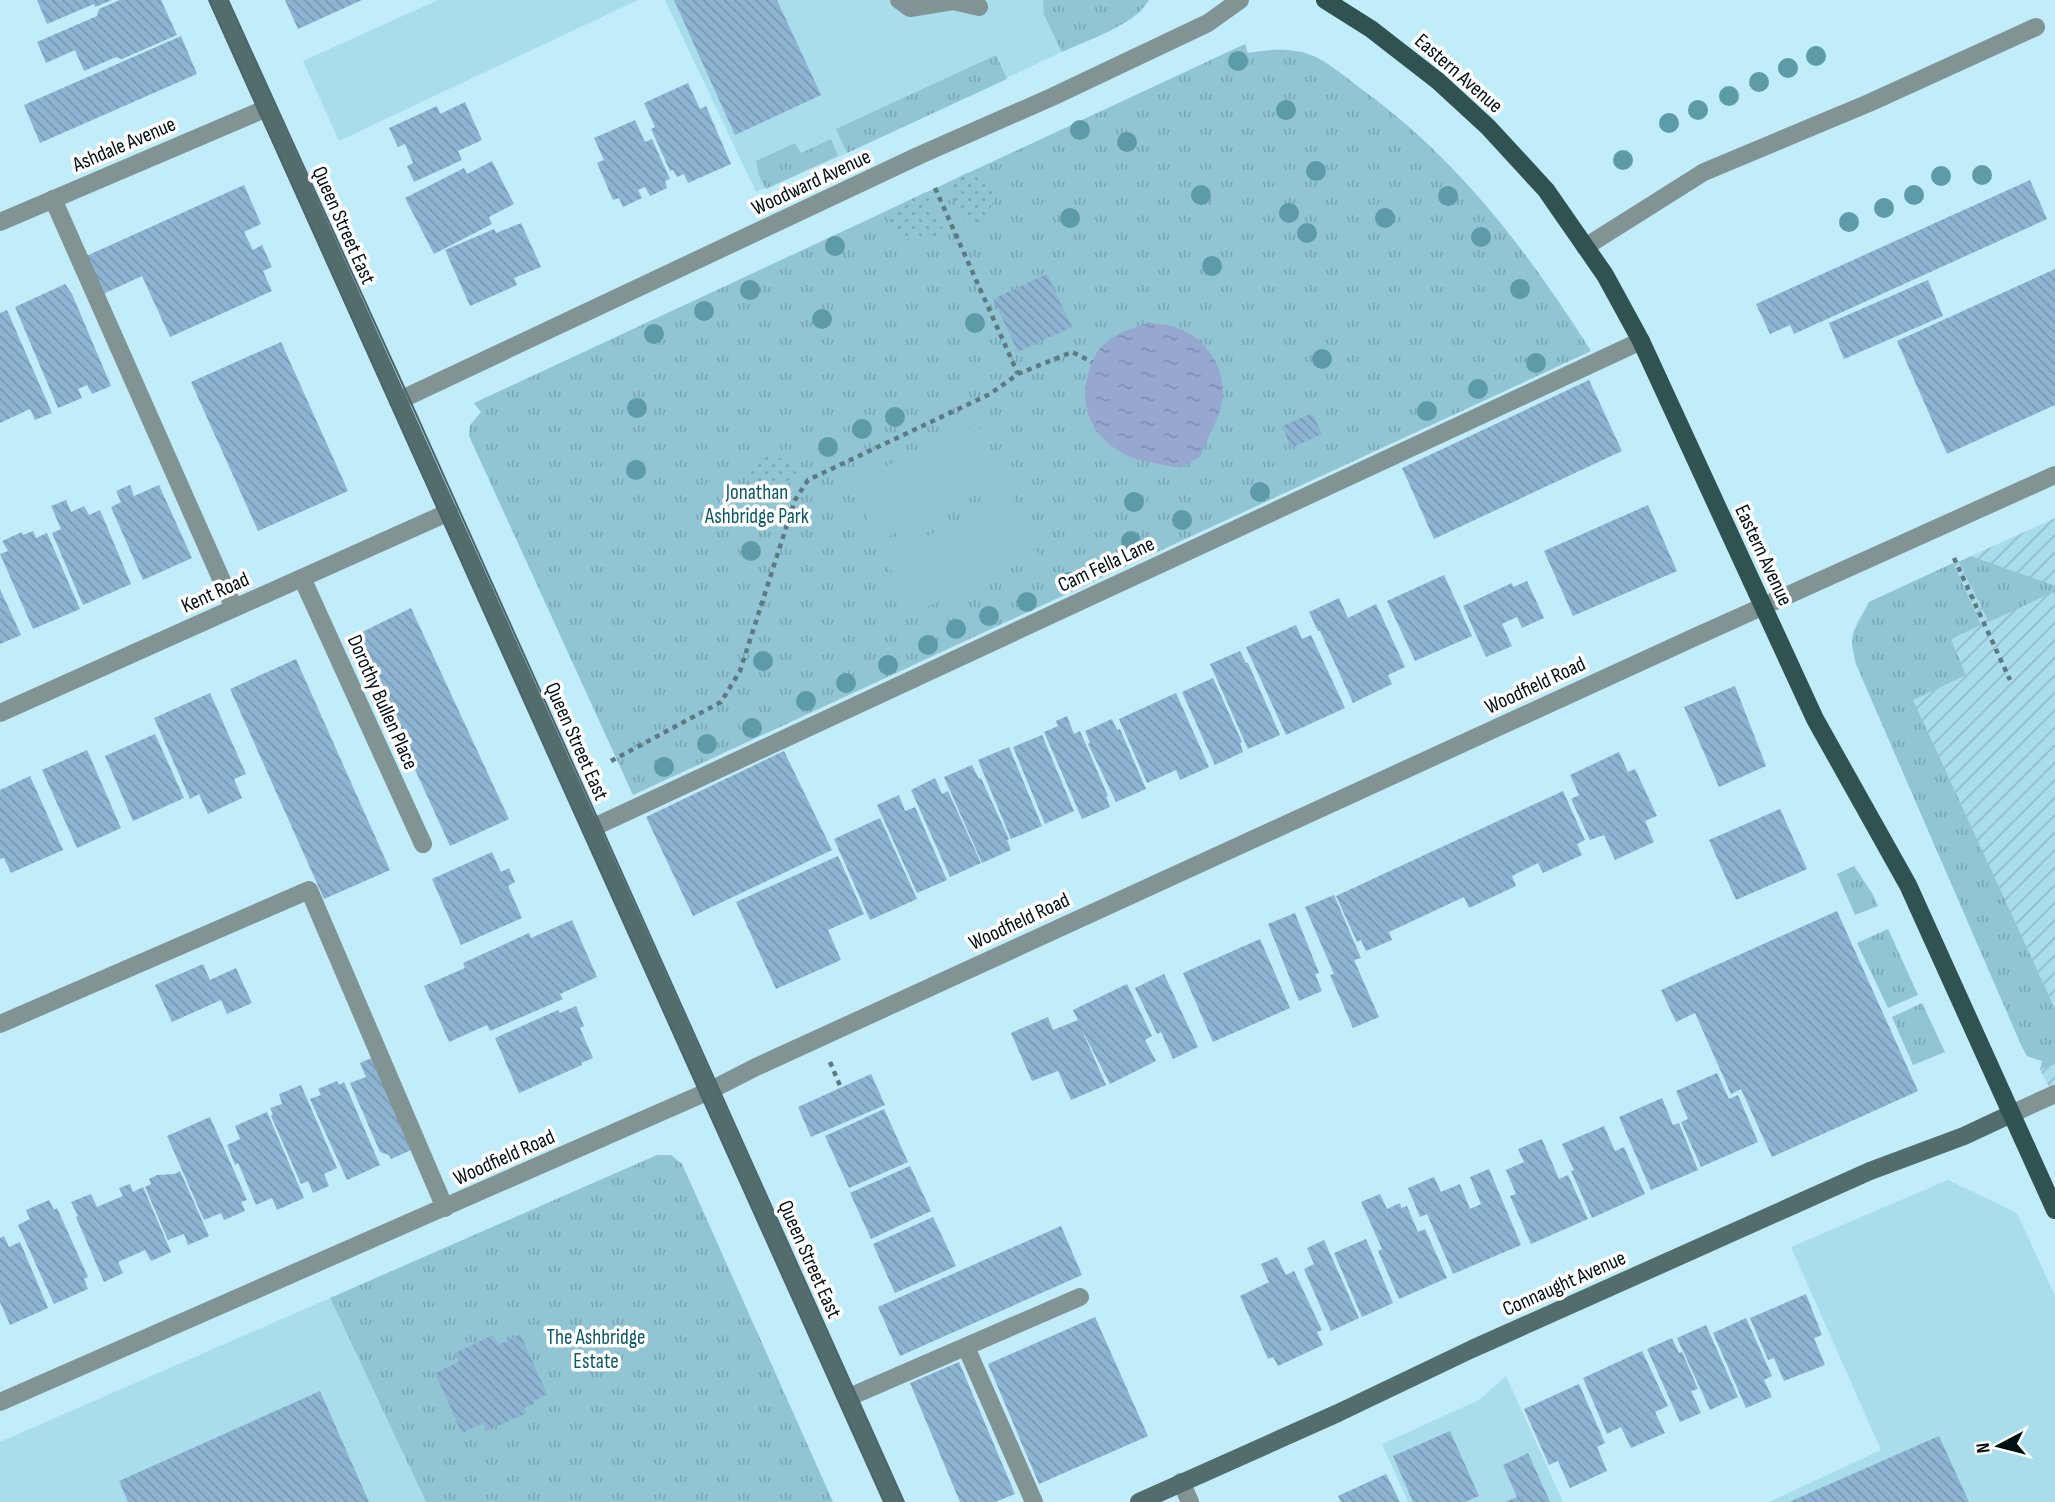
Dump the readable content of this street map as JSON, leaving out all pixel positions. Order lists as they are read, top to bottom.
{
  "streets": {
    "main road": ["Eastern Avenue", "Queen Street East", "Connaught Avenue"],
    "street": [
      "Ashdale Avenue",
      "Woodward Avenue",
      "Cam Fella Lane",
      "Kent Road",
      "Woodfield Road",
      "Dorothy Bullen Place"
    ]
  },
  "crossings": [
    ["Eastern Avenue", "Cam Fella Lane"],
    ["Eastern Avenue", "Woodfield Road"],
    ["Eastern Avenue", "Connaught Avenue"],
    ["Ashdale Avenue", "Queen Street East"],
    ["Woodward Avenue", "Queen Street East"],
    ["Queen Street East", "Cam Fella Lane"],
    ["Queen Street East", "Kent Road"],
    ["Queen Street East", "Woodfield Road"],
    ["Kent Road", "Dorothy Bullen Place"]
  ],
  "parks": ["Jonathan Ashbridge Park", "The Ashbridge Estate"],
  "north": "left"
}
